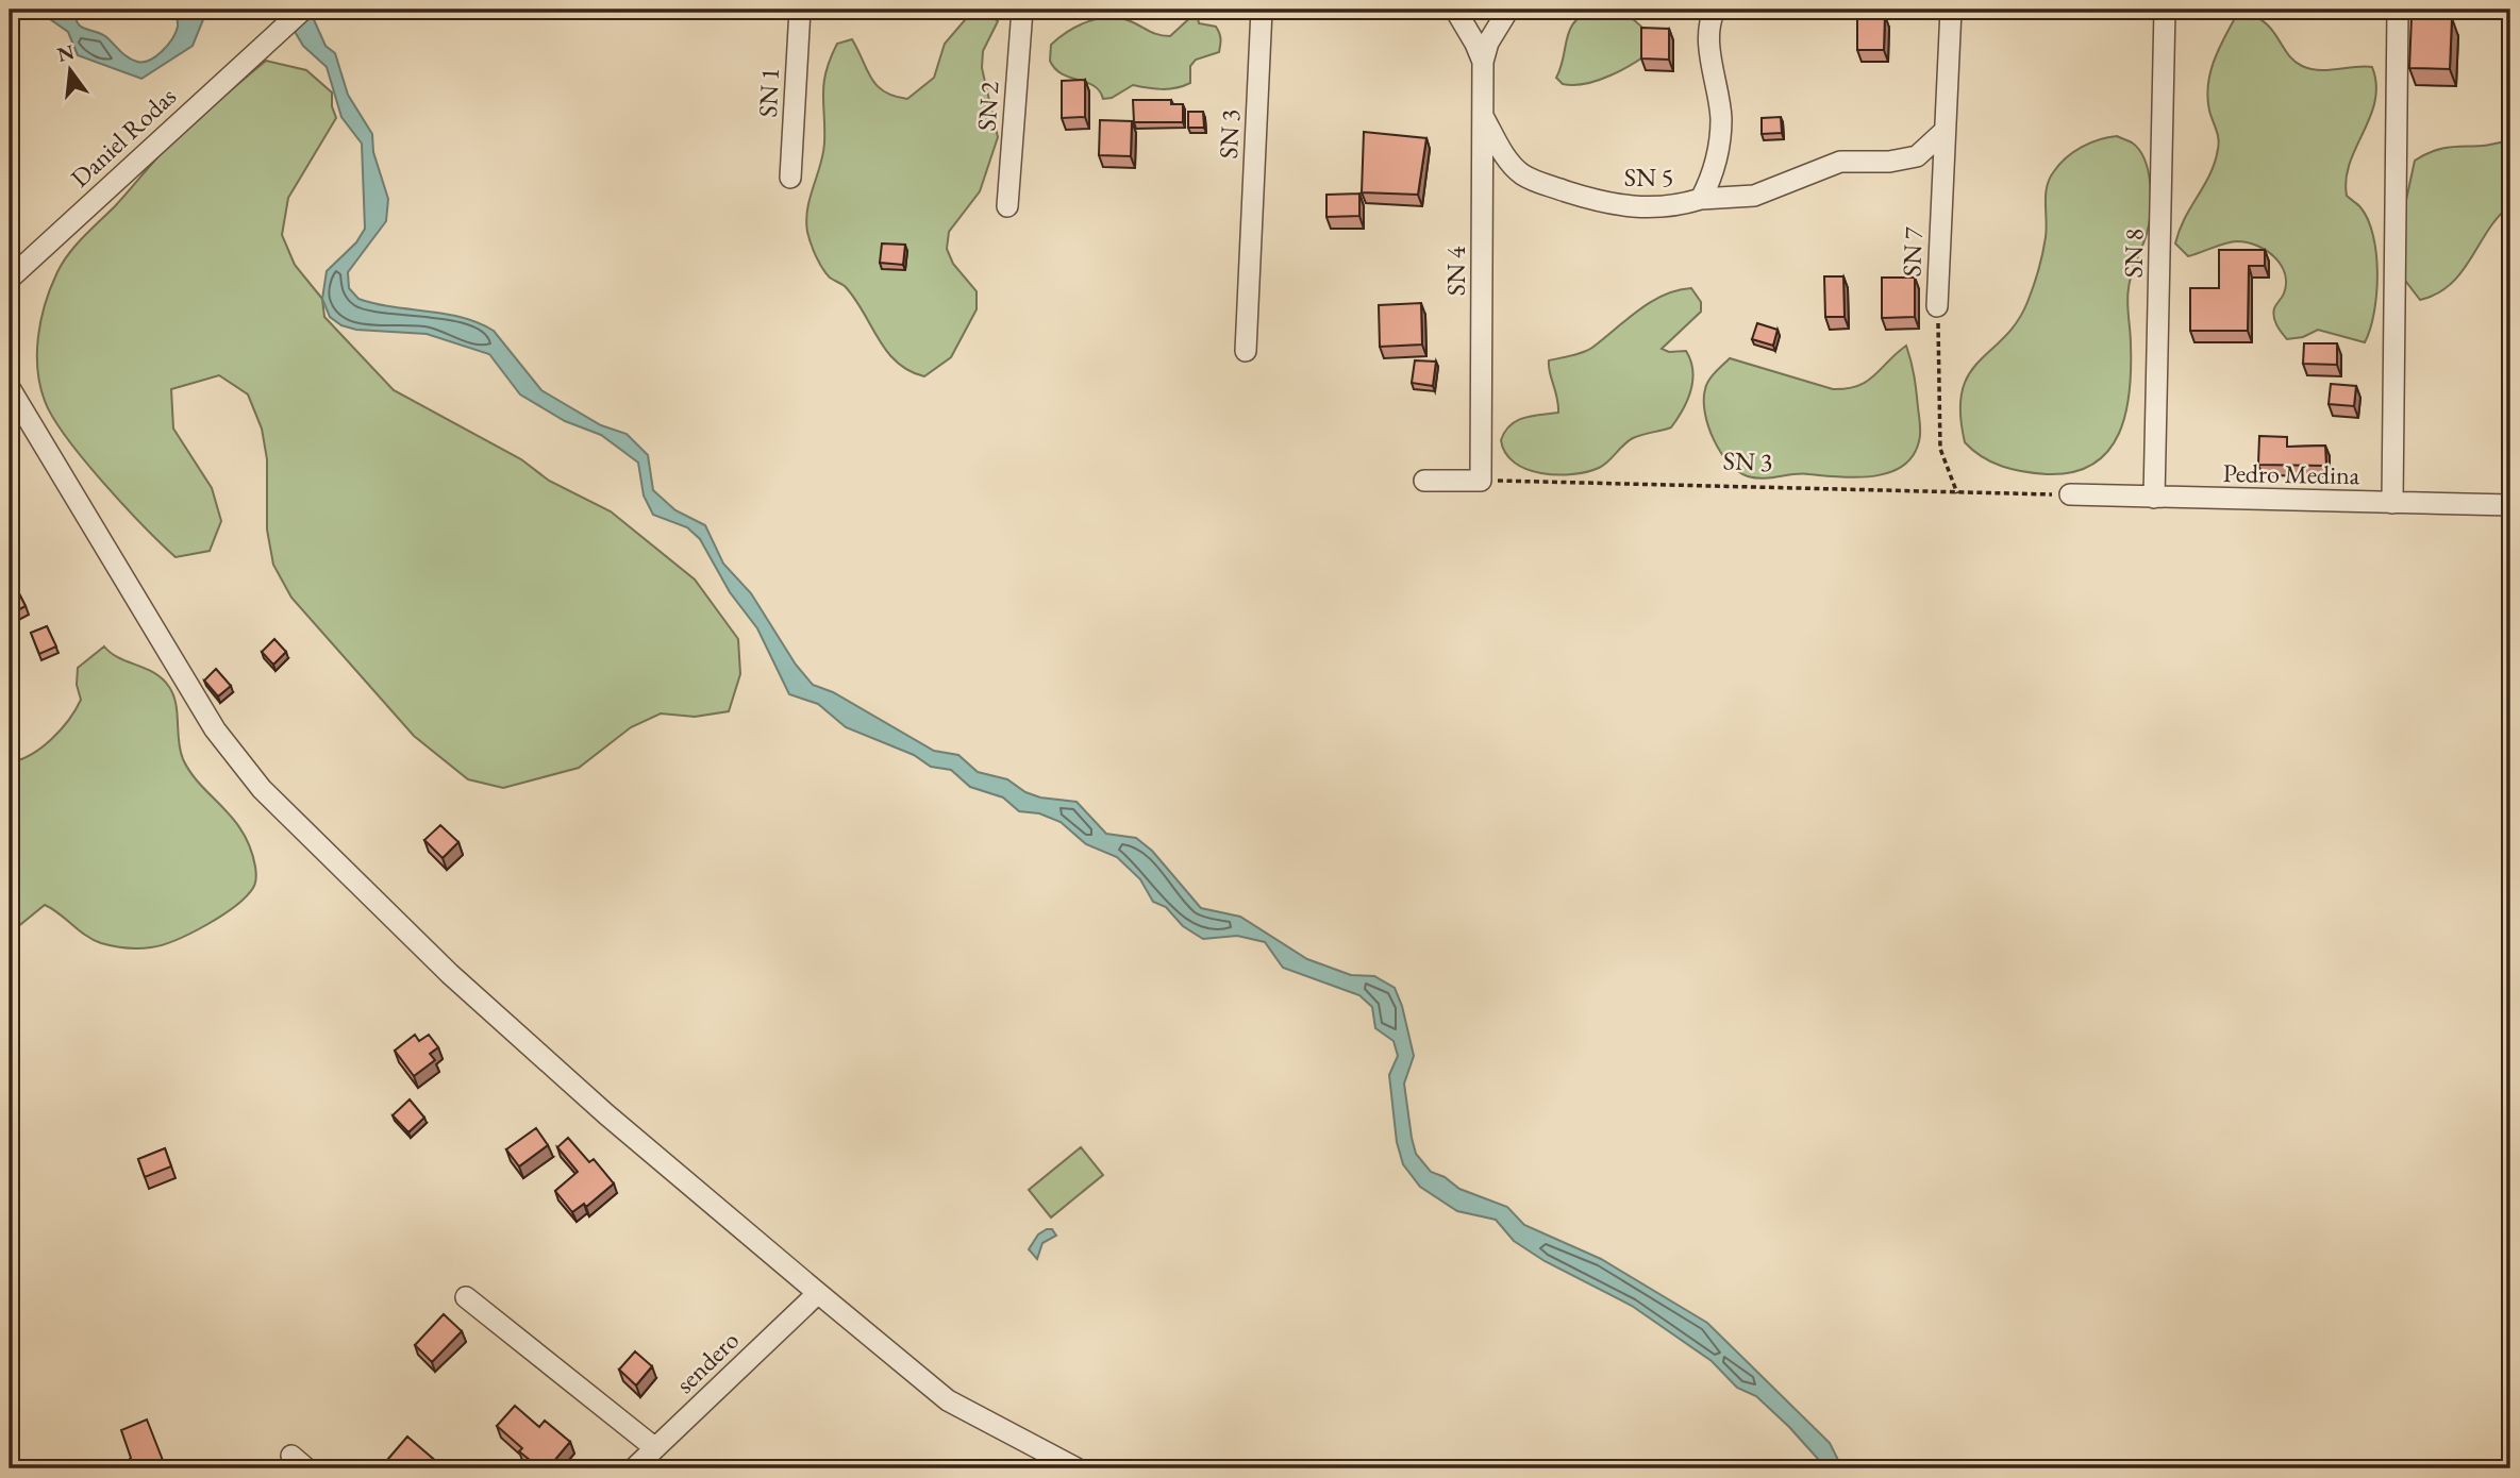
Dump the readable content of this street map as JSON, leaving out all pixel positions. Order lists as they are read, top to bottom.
{
  "streets": {
    "street": [
      "SN 1",
      "SN 2",
      "SN 3",
      "Daniel Rodas",
      "SN 5",
      "SN 7",
      "SN 8",
      "SN 4",
      "Pedro Medina",
      "sendero"
    ]
  },
  "crossings": [
    ["SN 3", "SN 7"],
    ["SN 3", "SN 4"],
    ["SN 3", "Pedro Medina"],
    ["SN 5", "SN 4"],
    ["SN 8", "Pedro Medina"]
  ],
  "north": "top"
}
